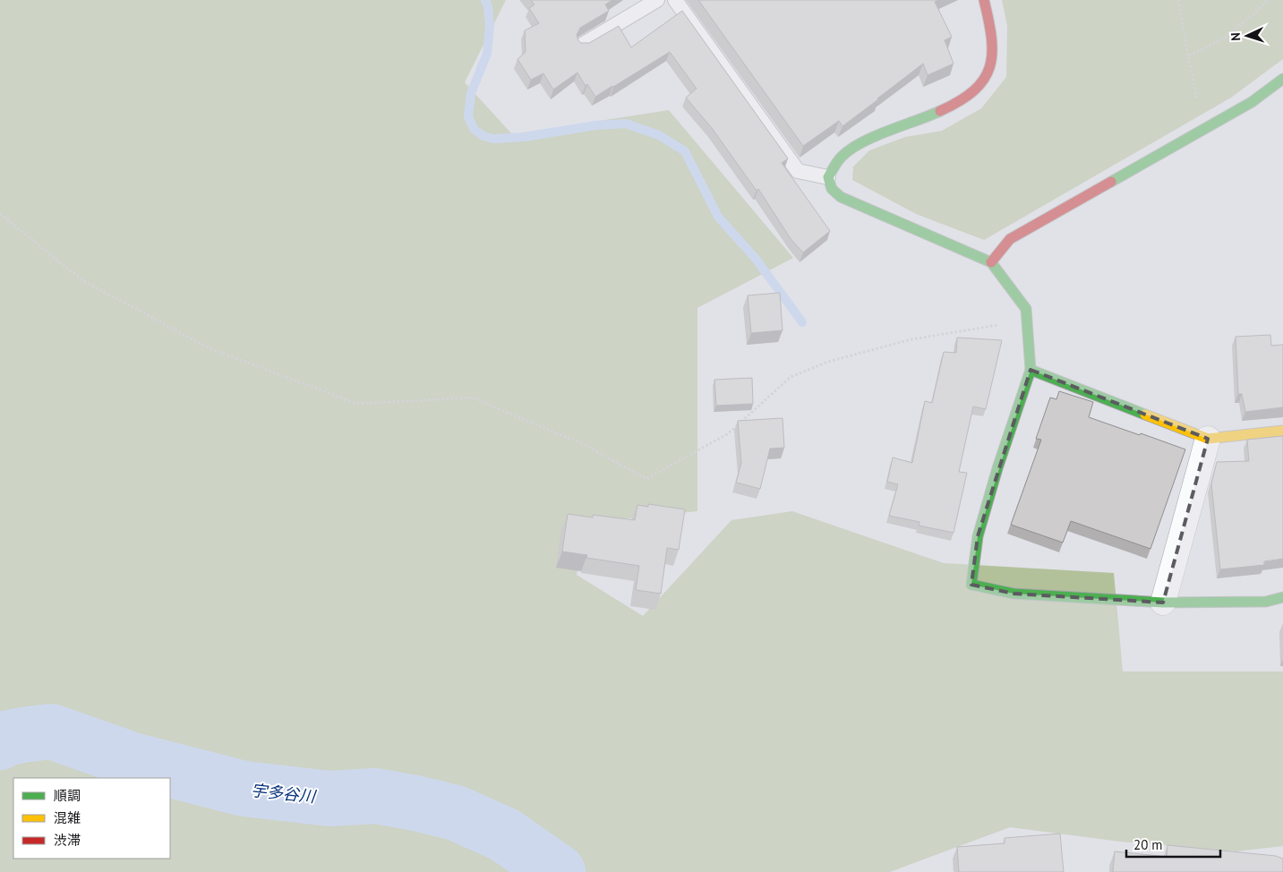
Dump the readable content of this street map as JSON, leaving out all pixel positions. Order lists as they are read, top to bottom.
{
  "water": ["宇多谷川"],
  "legend": ["順調", "混雑", "渋滞"],
  "scale_bar": "20 m",
  "north": "left"
}
